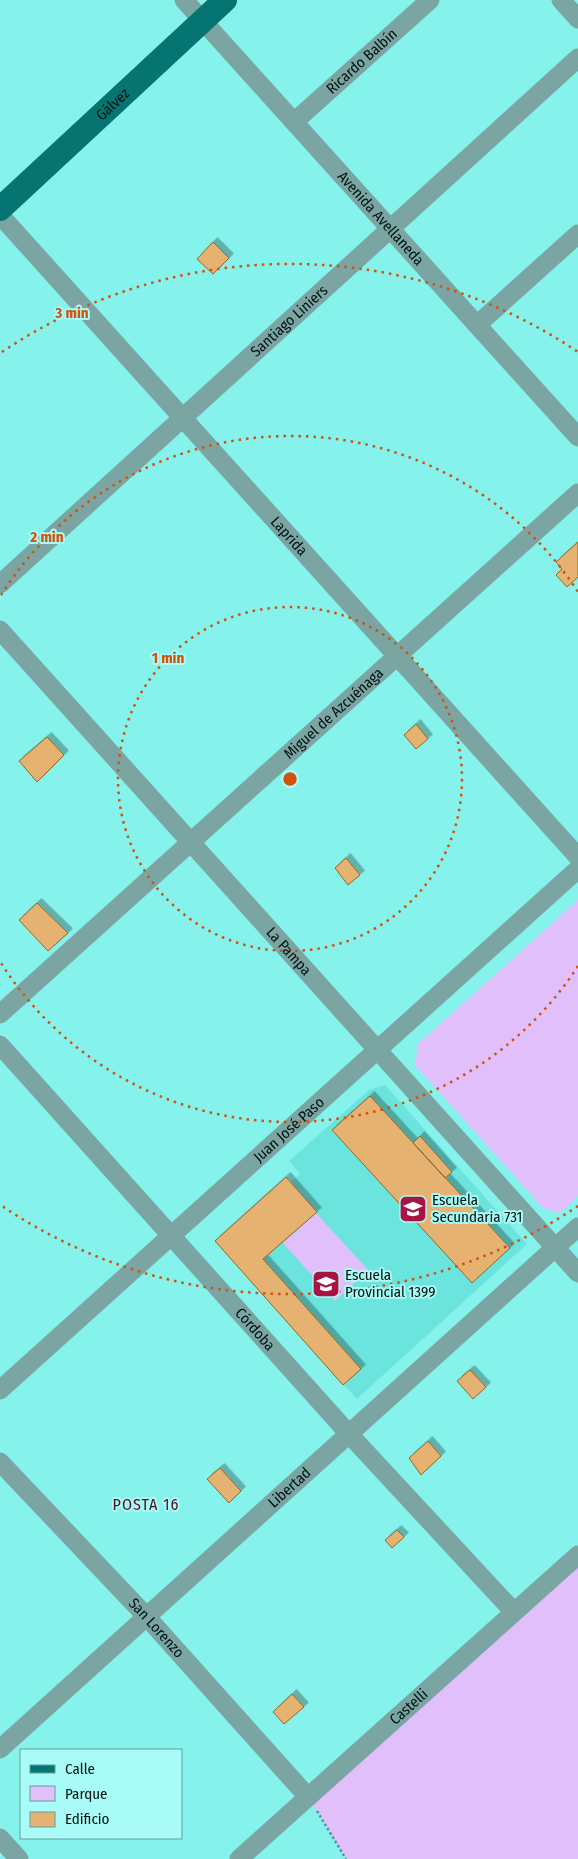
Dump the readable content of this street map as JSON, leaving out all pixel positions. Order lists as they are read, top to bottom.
{
  "streets": {
    "main road": ["Gálvez"],
    "street": [
      "Ricardo Balbín",
      "Avenida Avellaneda",
      "Santiago Liniers",
      "Laprida",
      "Miguel de Azcuénaga",
      "La Pampa",
      "Juan José Paso",
      "Córdoba",
      "Libertad",
      "San Lorenzo",
      "Castelli"
    ]
  },
  "crossings": [
    ["Ricardo Balbín", "Avenida Avellaneda"],
    ["Gálvez", "Avenida Avellaneda"],
    ["Avenida Avellaneda", "Santiago Liniers"],
    ["Santiago Liniers", "Laprida"],
    ["Laprida", "Miguel de Azcuénaga"],
    ["Miguel de Azcuénaga", "La Pampa"],
    ["La Pampa", "Juan José Paso"],
    ["La Pampa", "Libertad"],
    ["Juan José Paso", "Córdoba"],
    ["Córdoba", "Libertad"],
    ["Córdoba", "Castelli"],
    ["Libertad", "San Lorenzo"],
    ["San Lorenzo", "Castelli"]
  ],
  "districts": ["POSTA 16"],
  "places": {
    "school or university": ["Escuela Secundaria 731", "Escuela Provincial 1399"]
  },
  "legend": ["Calle", "Parque", "Edificio"],
  "rings": ["3 min", "2 min", "1 min"]
}
